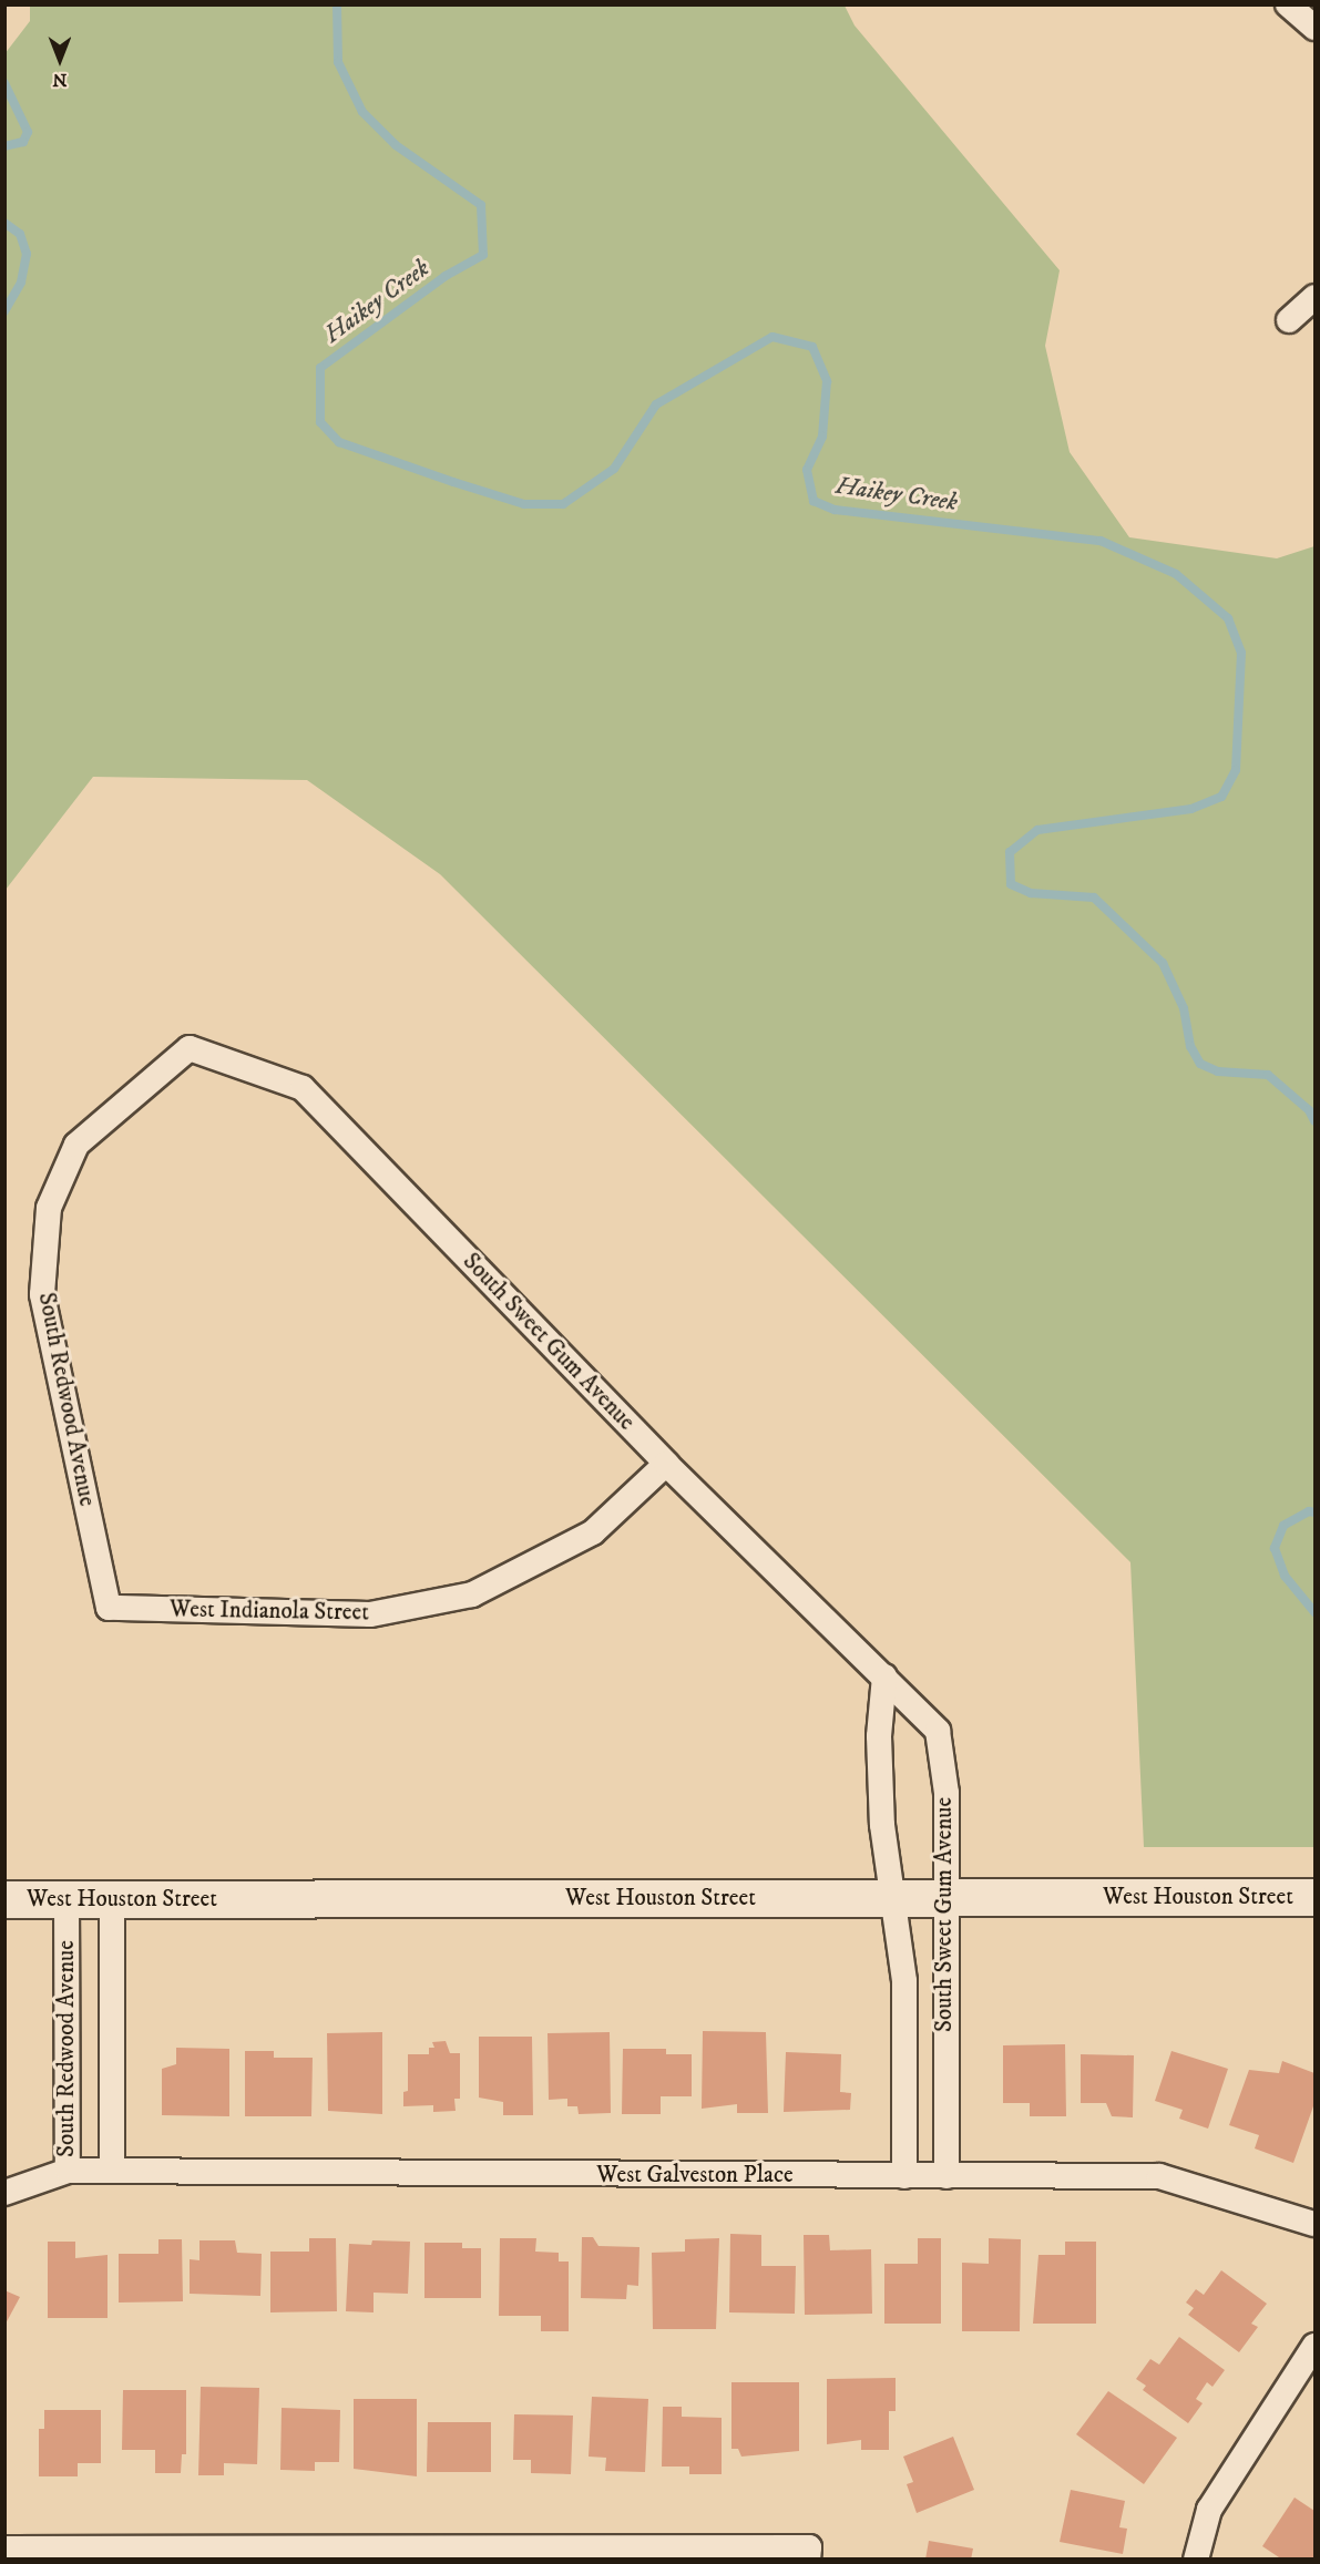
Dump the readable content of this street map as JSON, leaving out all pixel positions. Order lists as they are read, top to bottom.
{
  "streets": {
    "main road": ["West Houston Street"],
    "street": [
      "South Sweet Gum Avenue",
      "South Redwood Avenue",
      "West Indianola Street",
      "West Galveston Place"
    ]
  },
  "crossings": [
    ["South Sweet Gum Avenue", "South Redwood Avenue"],
    ["South Sweet Gum Avenue", "West Indianola Street"],
    ["South Sweet Gum Avenue", "West Houston Street"],
    ["South Sweet Gum Avenue", "West Galveston Place"],
    ["South Redwood Avenue", "West Indianola Street"],
    ["South Redwood Avenue", "West Houston Street"],
    ["South Redwood Avenue", "West Galveston Place"]
  ],
  "water": ["Haikey Creek"],
  "north": "bottom"
}
